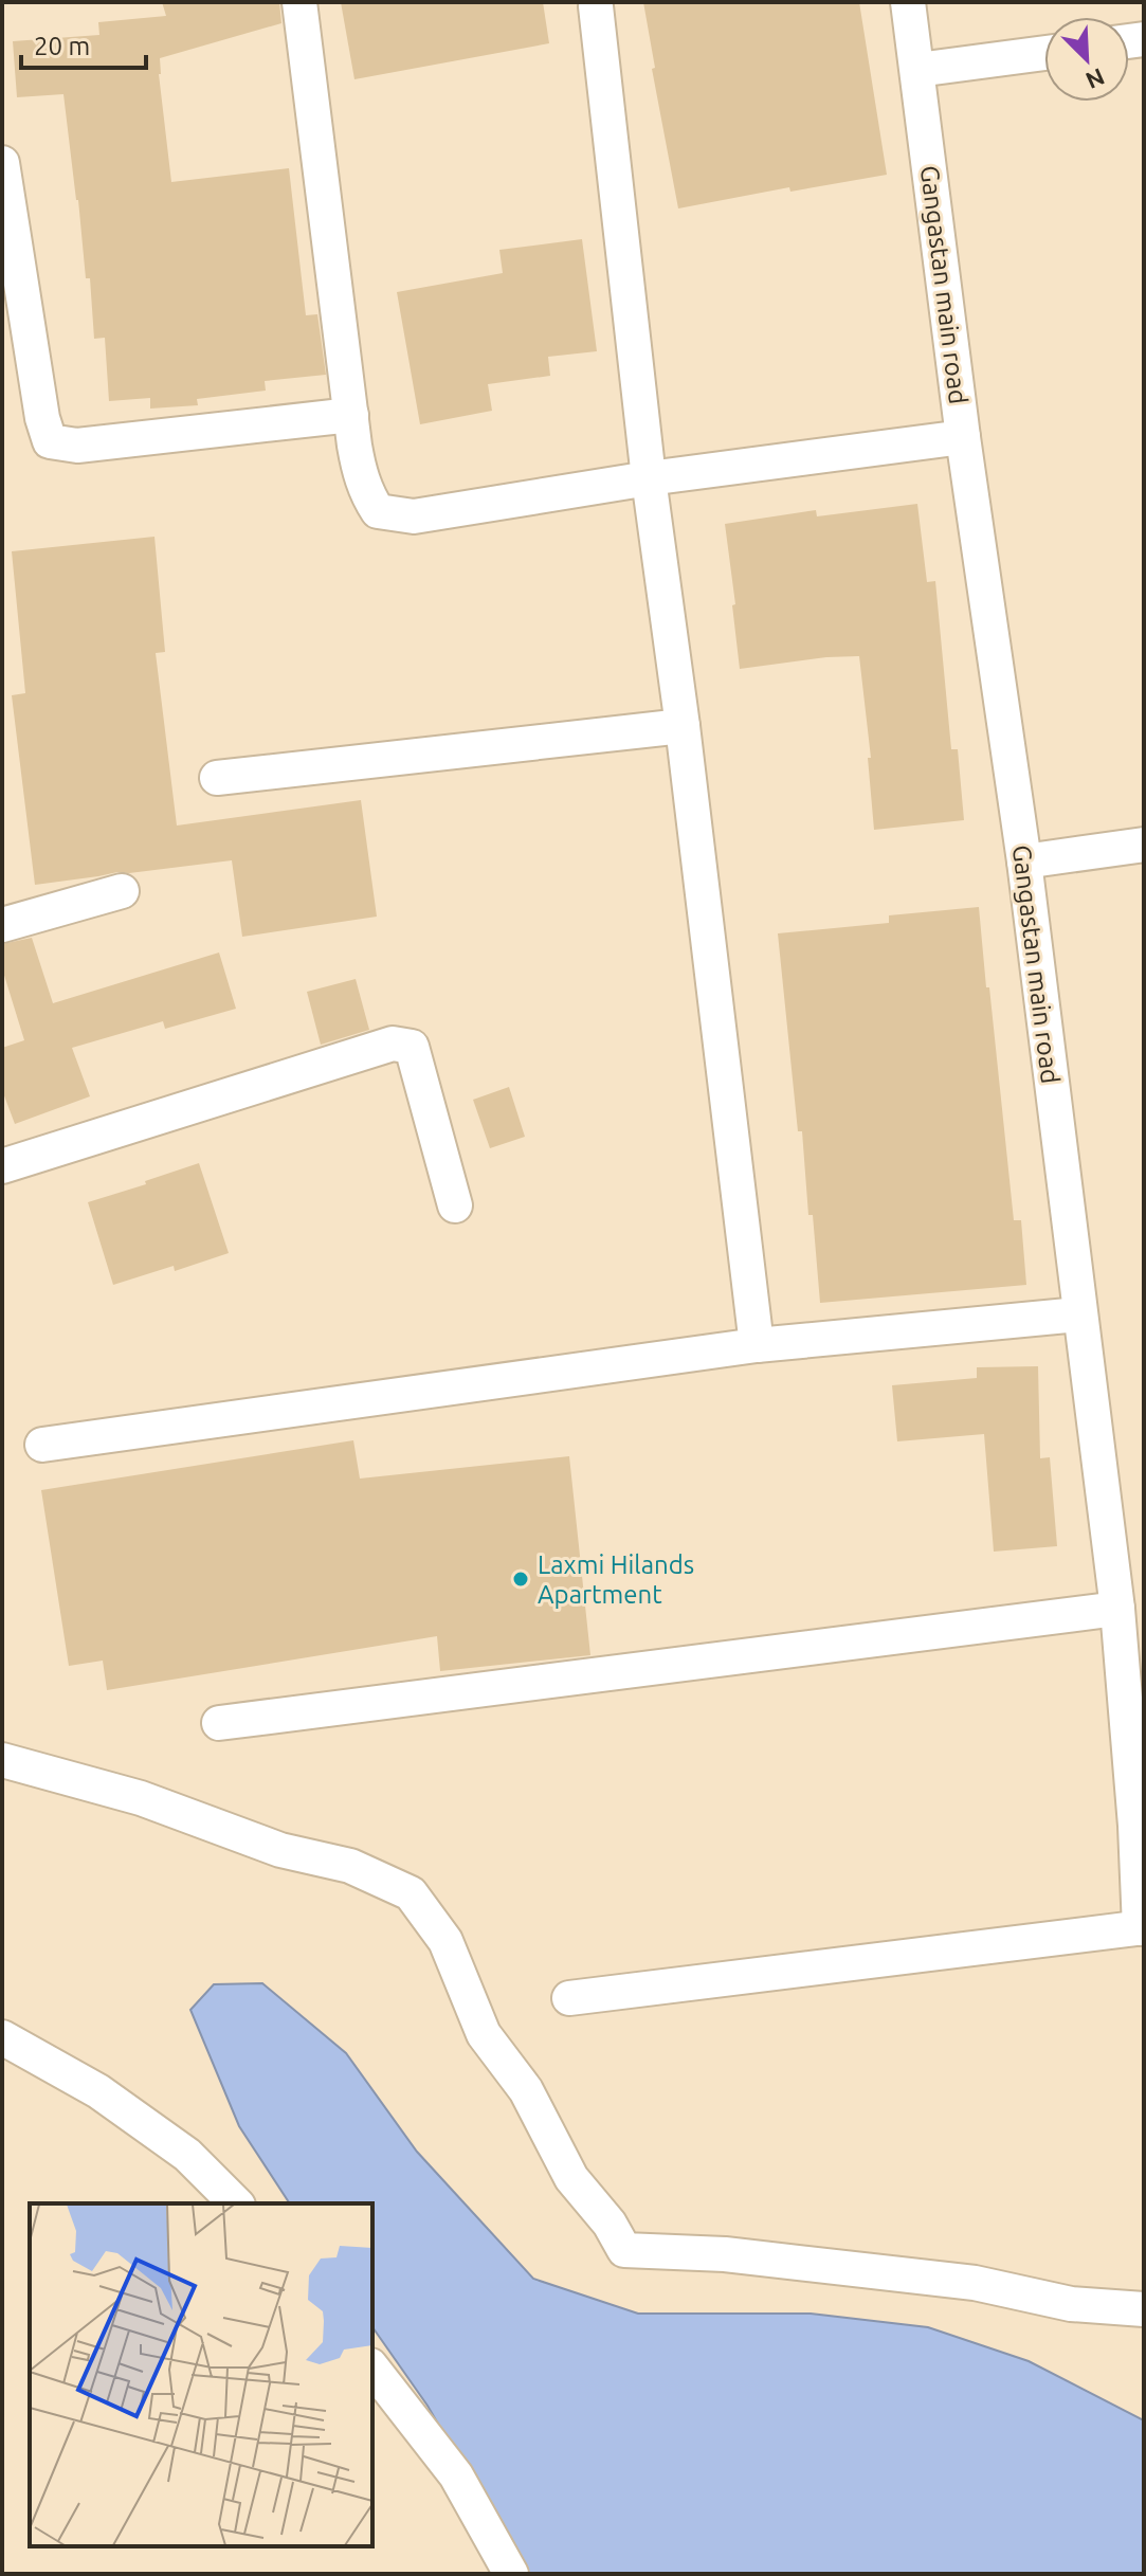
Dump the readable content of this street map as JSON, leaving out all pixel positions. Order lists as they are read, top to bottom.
{
  "streets": {
    "street": ["Gangastan main road"]
  },
  "places": ["Laxmi Hilands Apartment"],
  "scale_bar": "20 m",
  "north": "bottom right"
}
